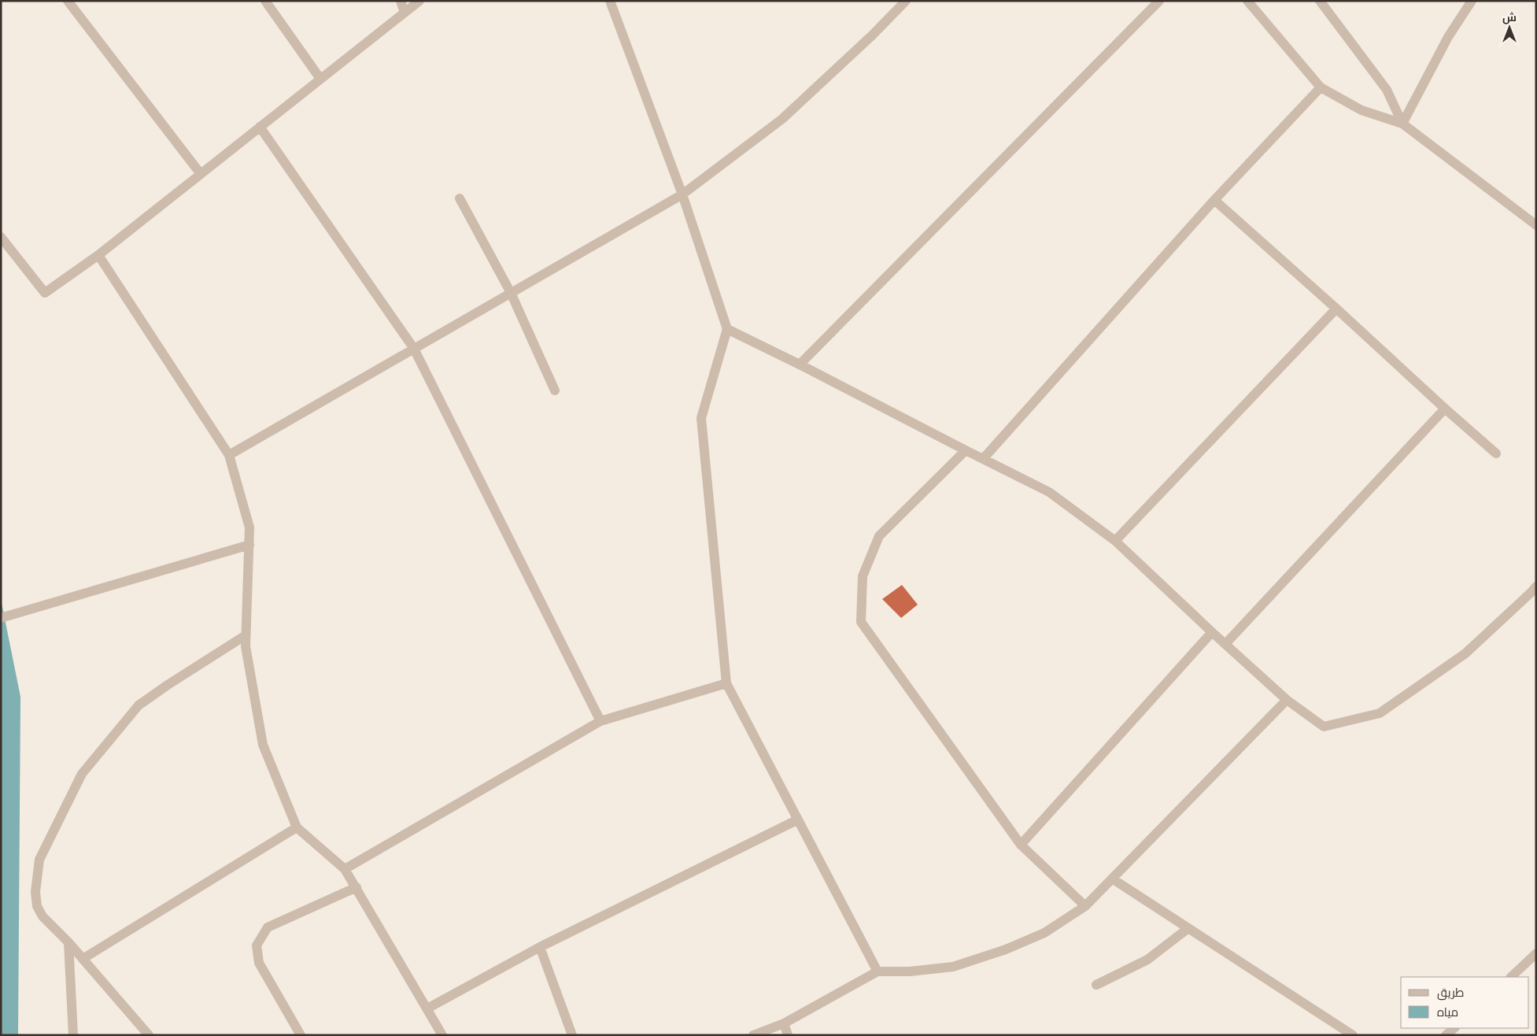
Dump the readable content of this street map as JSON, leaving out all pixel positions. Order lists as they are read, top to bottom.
{
  "legend": ["طريق", "مياه"],
  "north": "top"
}
